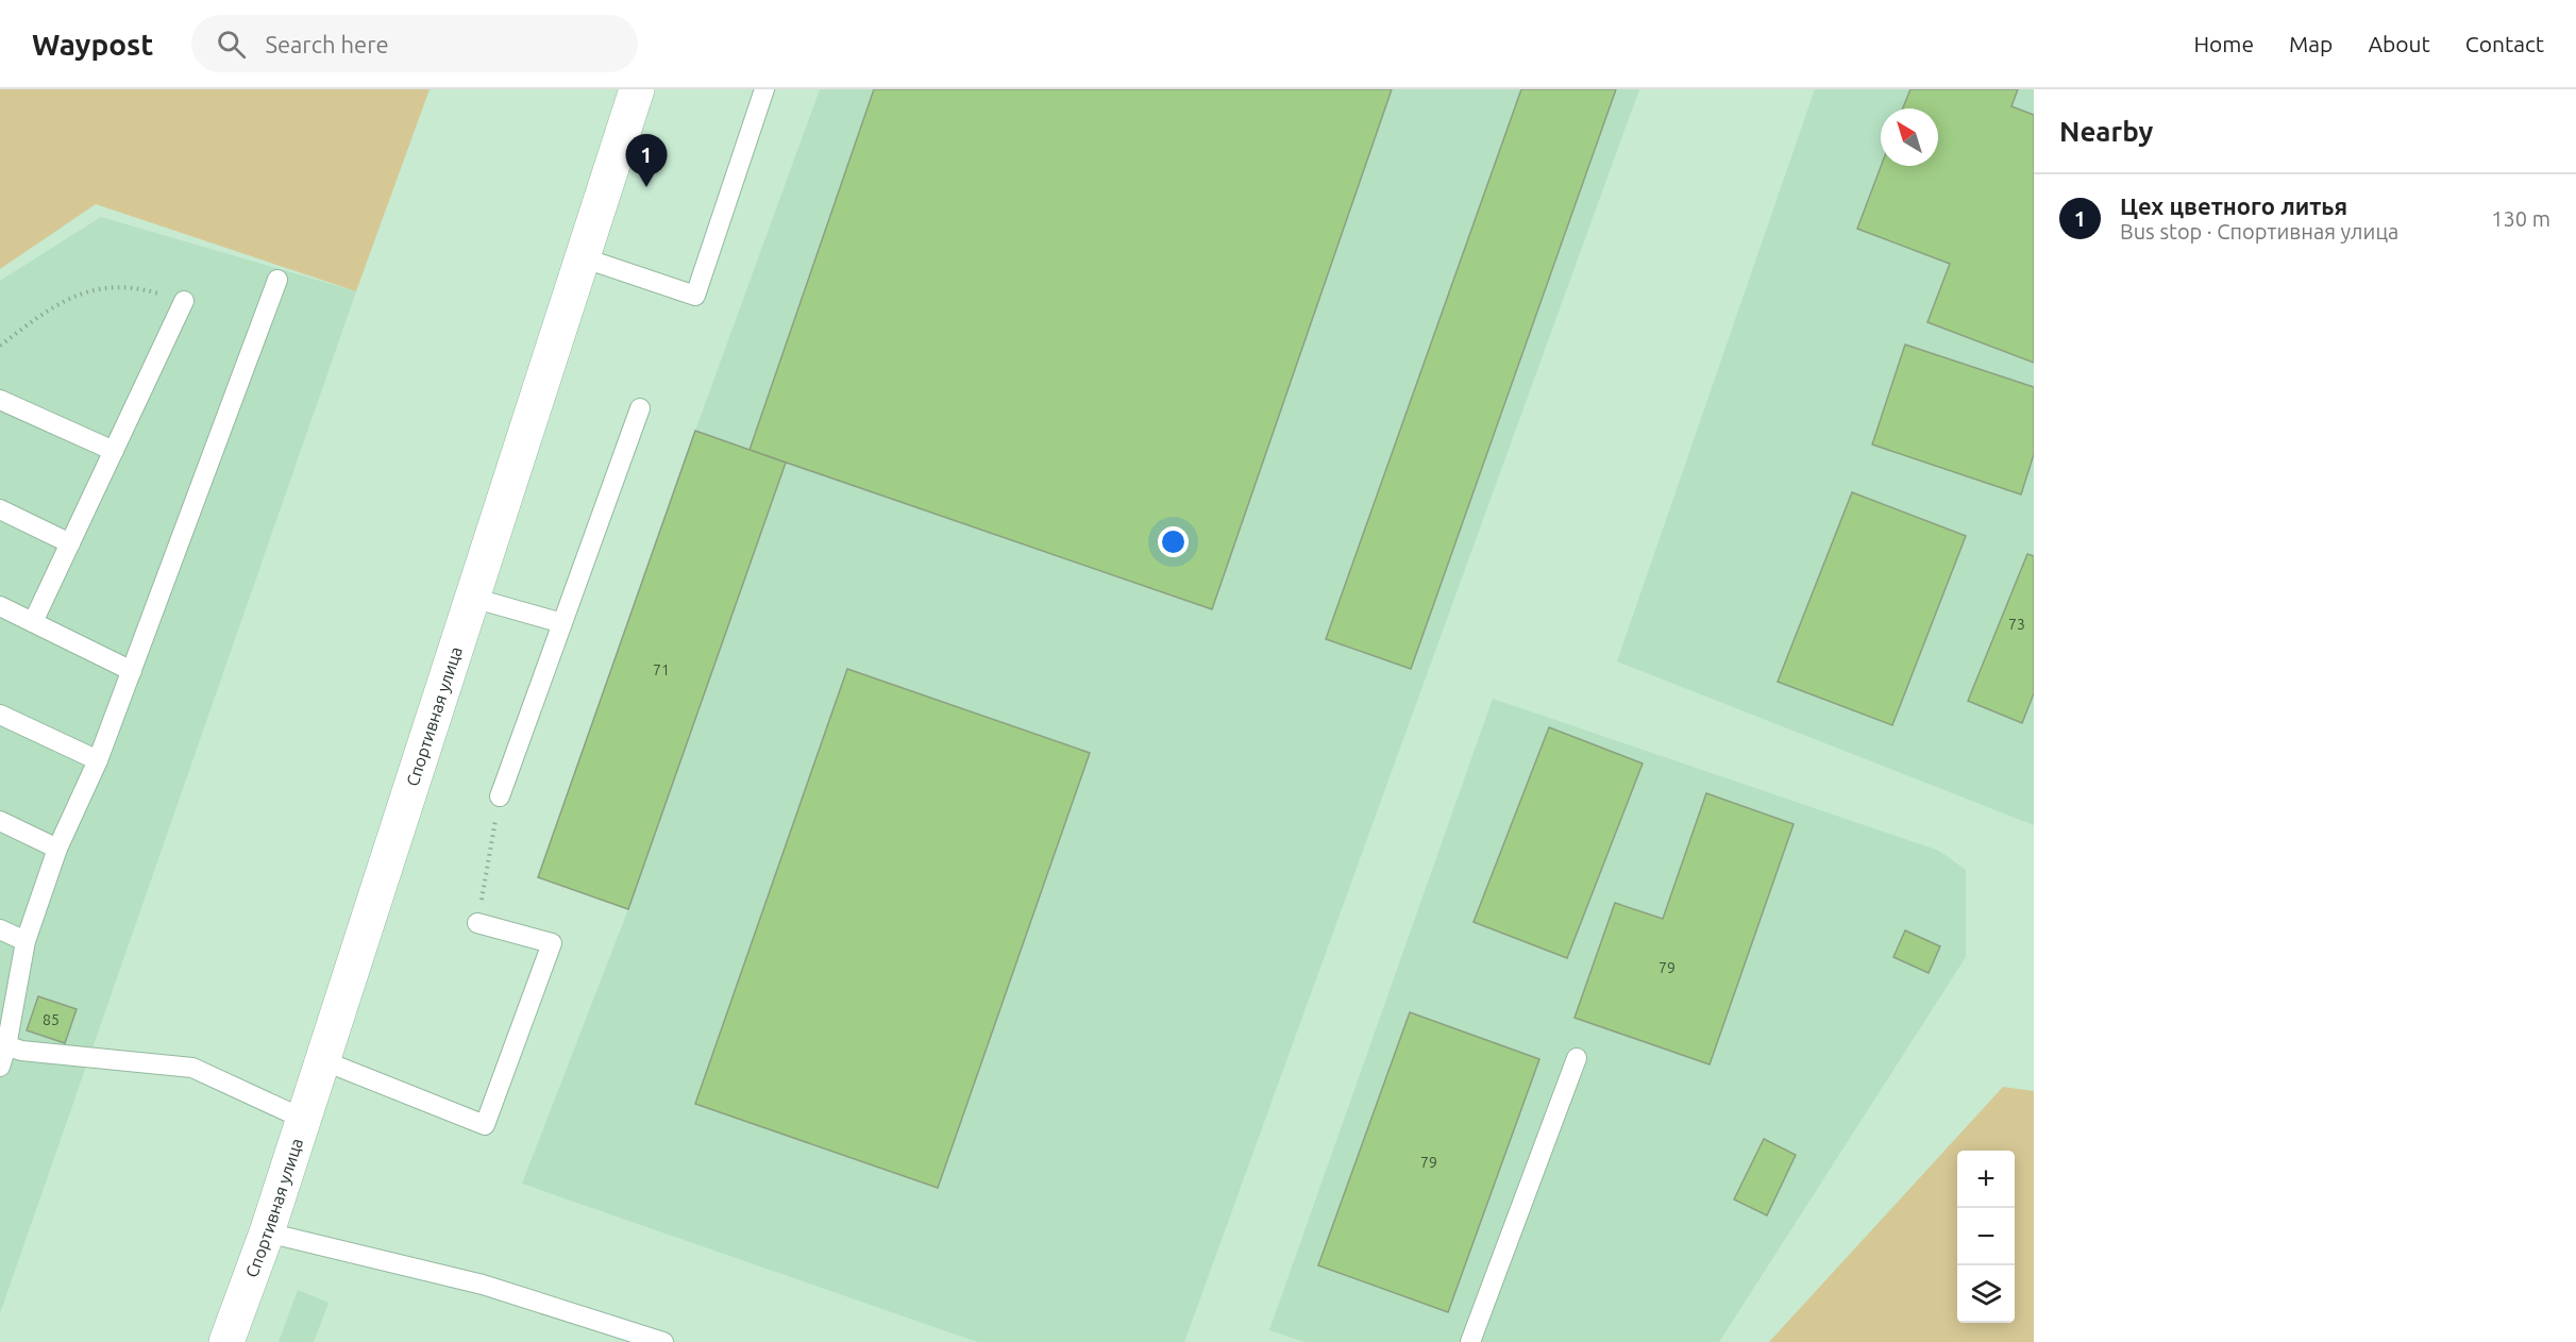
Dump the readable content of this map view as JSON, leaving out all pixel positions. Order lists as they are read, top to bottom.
{
  "streets": {
    "street": ["Спортивная улица"]
  },
  "house_numbers": [
    "73",
    "71",
    "79",
    "85",
    "79"
  ],
  "north": "top left",
  "page": {
    "header": "Waypost",
    "search": "Search here",
    "nav": [
      "Home",
      "Map",
      "About",
      "Contact"
    ],
    "heading": "Nearby",
    "pins": "1",
    "list": [
      {
        "mark": "1",
        "name": "Цех цветного литья",
        "note": "Bus stop · Спортивная улица",
        "value": "130 m"
      }
    ],
    "map_buttons": ["+", "−"]
  }
}
